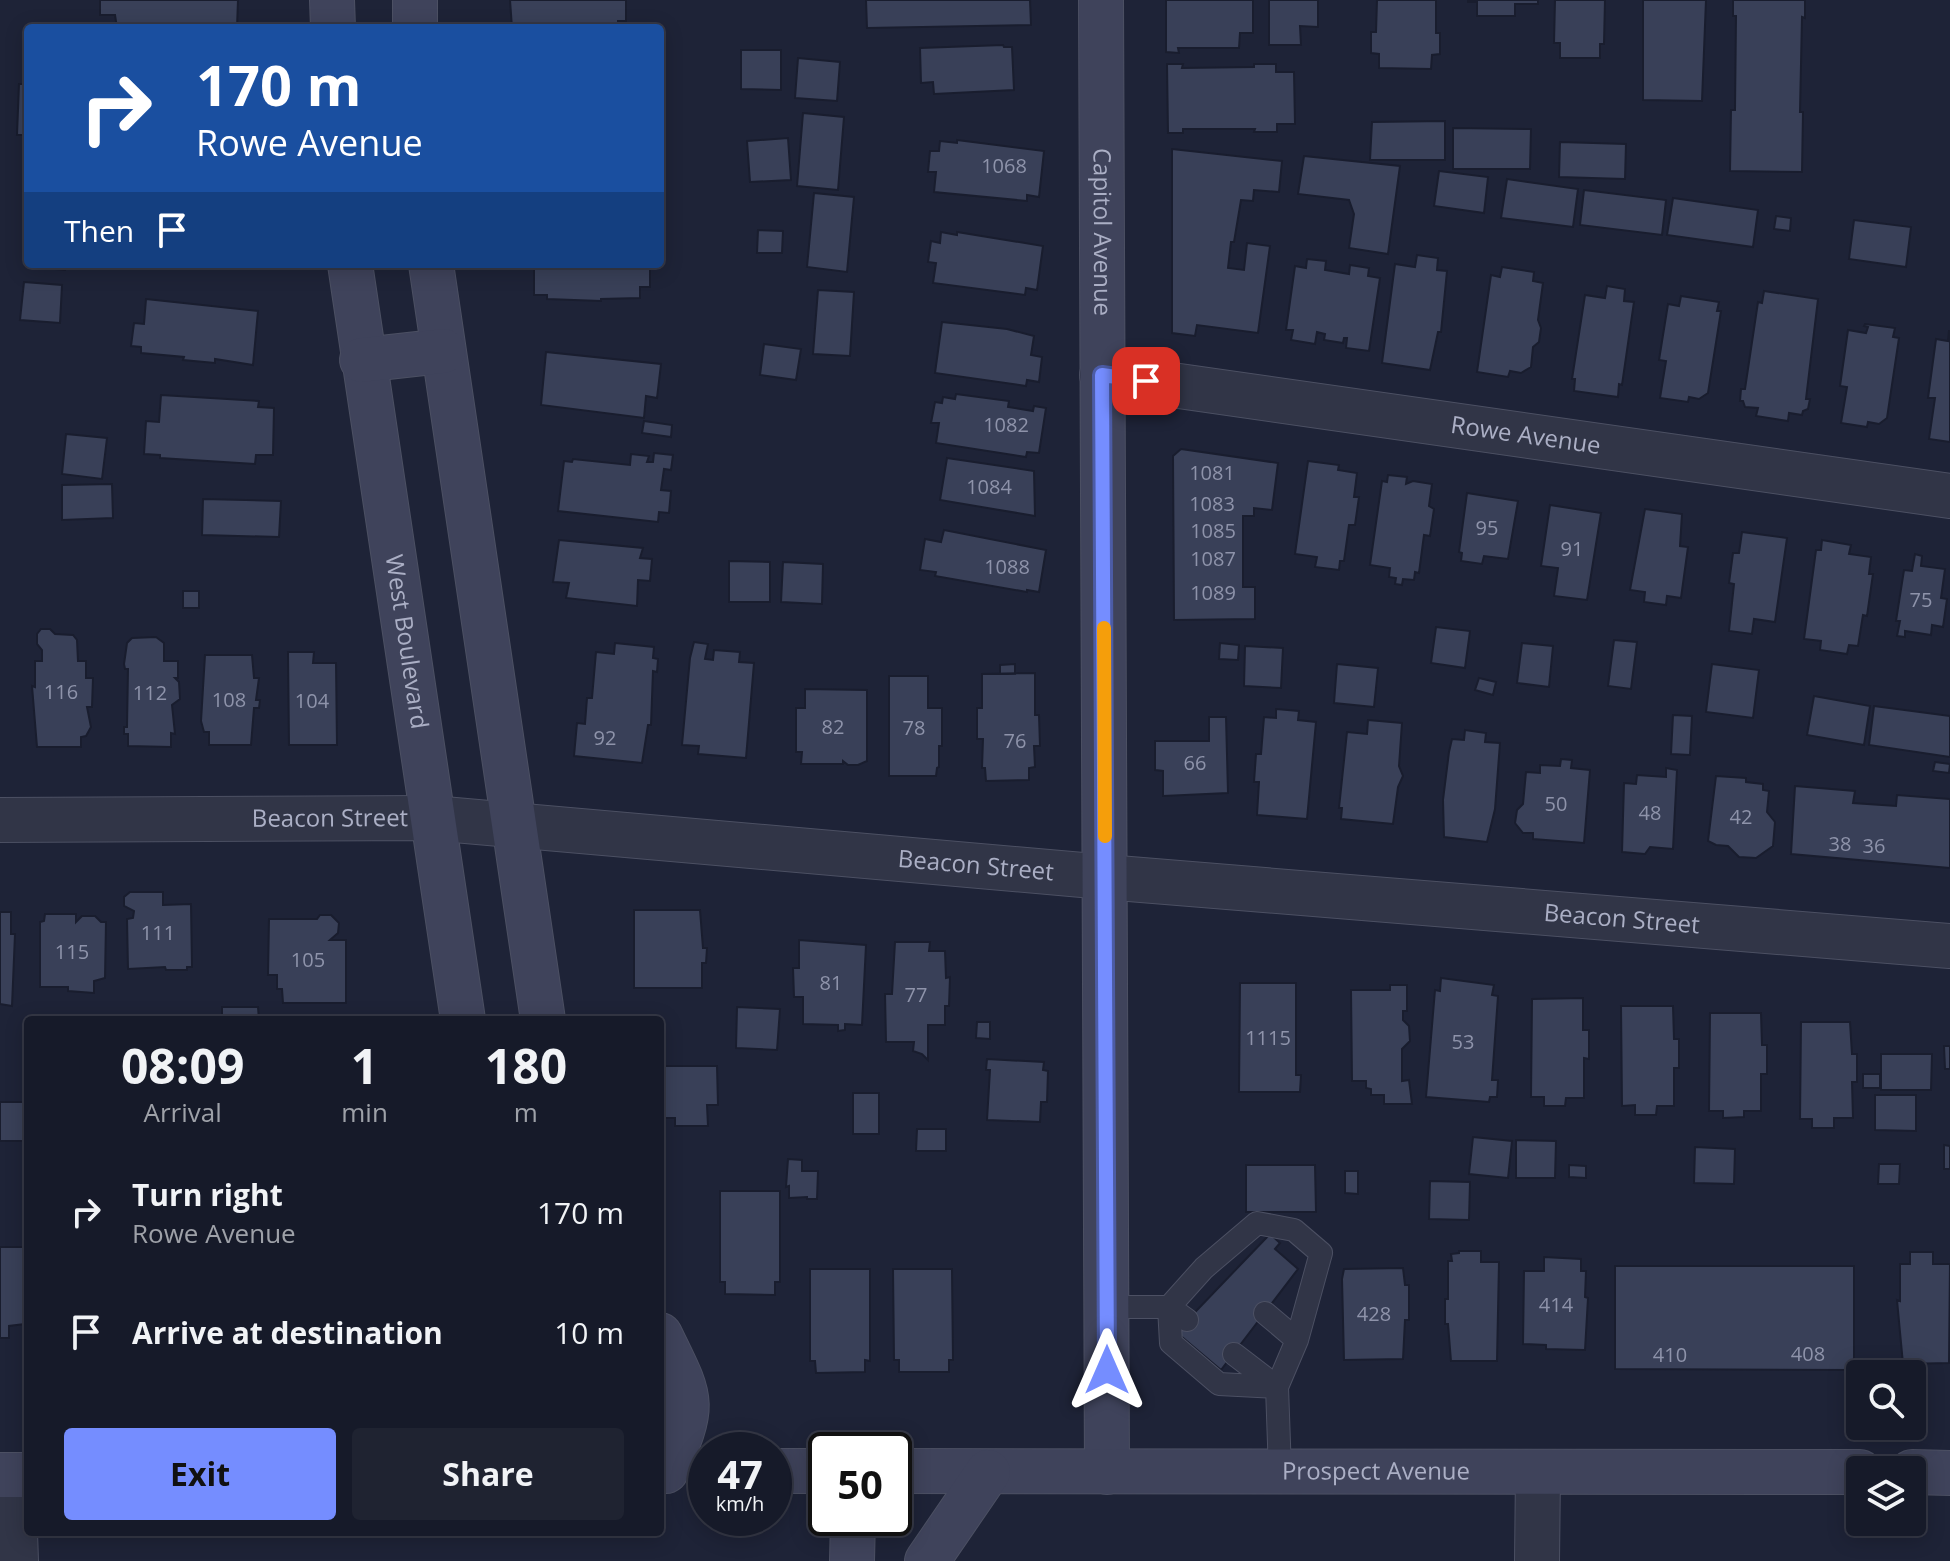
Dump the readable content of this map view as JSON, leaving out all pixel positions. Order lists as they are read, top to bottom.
{
  "streets": {
    "main road": ["Capitol Avenue", "West Boulevard", "Prospect Avenue"],
    "street": ["Rowe Avenue", "Beacon Street"]
  },
  "crossings": [
    ["Capitol Avenue", "Rowe Avenue"],
    ["Capitol Avenue", "Beacon Street"],
    ["Capitol Avenue", "Prospect Avenue"],
    ["West Boulevard", "Beacon Street"]
  ],
  "house_numbers": [
    "1068",
    "1082",
    "1081",
    "1084",
    "1083",
    "95",
    "1085",
    "91",
    "1087",
    "1088",
    "1089",
    "75",
    "116",
    "112",
    "108",
    "104",
    "82",
    "78",
    "92",
    "76",
    "66",
    "50",
    "48",
    "42",
    "38",
    "36",
    "111",
    "115",
    "105",
    "81",
    "77",
    "1115",
    "53",
    "414",
    "428",
    "408",
    "410"
  ],
  "page": {
    "turn": ["170 m", "Rowe Avenue"],
    "then": "Then",
    "eta": [
      "08:09",
      "Arrival",
      "1",
      "min",
      "180",
      "m"
    ],
    "list": [
      {
        "name": "Turn right",
        "note": "Rowe Avenue",
        "value": "170 m"
      },
      {
        "name": "Arrive at destination",
        "value": "10 m"
      }
    ],
    "buttons": ["Exit", "Share"],
    "speed": "47 km/h",
    "limit": "50"
  }
}
